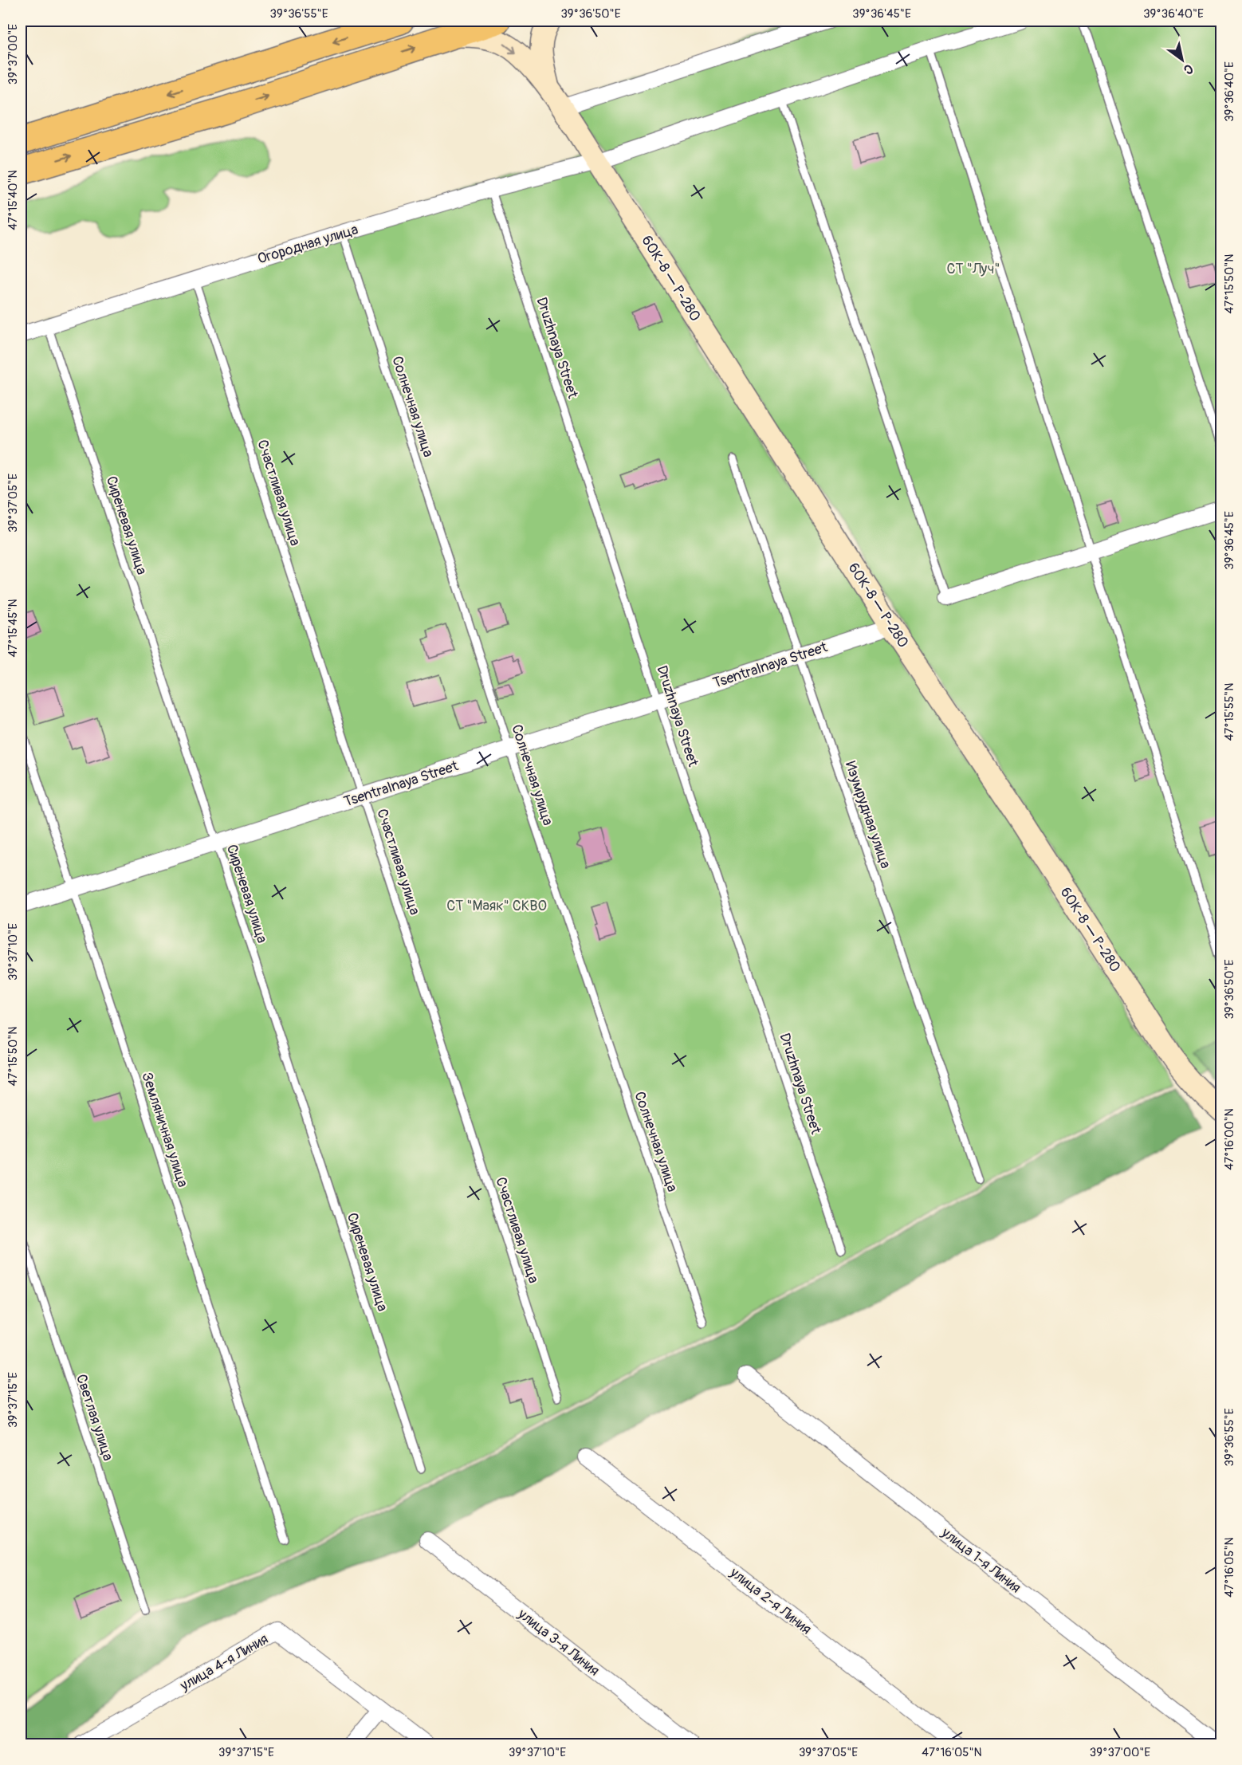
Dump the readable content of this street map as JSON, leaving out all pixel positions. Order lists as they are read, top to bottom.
{
  "streets": {
    "street": [
      "Огородная улица",
      "60К-8 — Р-280",
      "Tsentralnaya Street",
      "улица 1-я Линия",
      "улица 2-я Линия",
      "улица 3-я Линия",
      "улица 4-я Линия"
    ],
    "lane": [
      "Druzhnaya Street",
      "Солнечная улица",
      "Счастливая улица",
      "Сиреневая улица",
      "Изумрудная улица",
      "Земляничная улица",
      "Светлая улица"
    ]
  },
  "crossings": [
    ["Огородная улица", "60К-8 — Р-280"],
    ["Огородная улица", "Druzhnaya Street"],
    ["Огородная улица", "Солнечная улица"],
    ["Огородная улица", "Счастливая улица"],
    ["Огородная улица", "Сиреневая улица"],
    ["60К-8 — Р-280", "Tsentralnaya Street"],
    ["Druzhnaya Street", "Tsentralnaya Street"],
    ["Солнечная улица", "Tsentralnaya Street"],
    ["Счастливая улица", "Tsentralnaya Street"],
    ["Сиреневая улица", "Tsentralnaya Street"],
    ["Tsentralnaya Street", "Изумрудная улица"],
    ["Tsentralnaya Street", "Земляничная улица"]
  ],
  "parks": ["СТ \"Луч\"", "СТ \"Маяк\" СКВО"],
  "north": "bottom right",
  "coordinates": [
    "39°36'55\"E",
    "39°36'50\"E",
    "39°36'45\"E",
    "39°36'40\"E",
    "39°37'00\"E",
    "47°15'40\"N",
    "47°15'50\"N",
    "39°37'05\"E",
    "47°15'45\"N",
    "47°15'55\"N",
    "39°37'10\"E",
    "47°16'00\"N",
    "39°37'15\"E",
    "47°16'05\"N"
  ]
}
